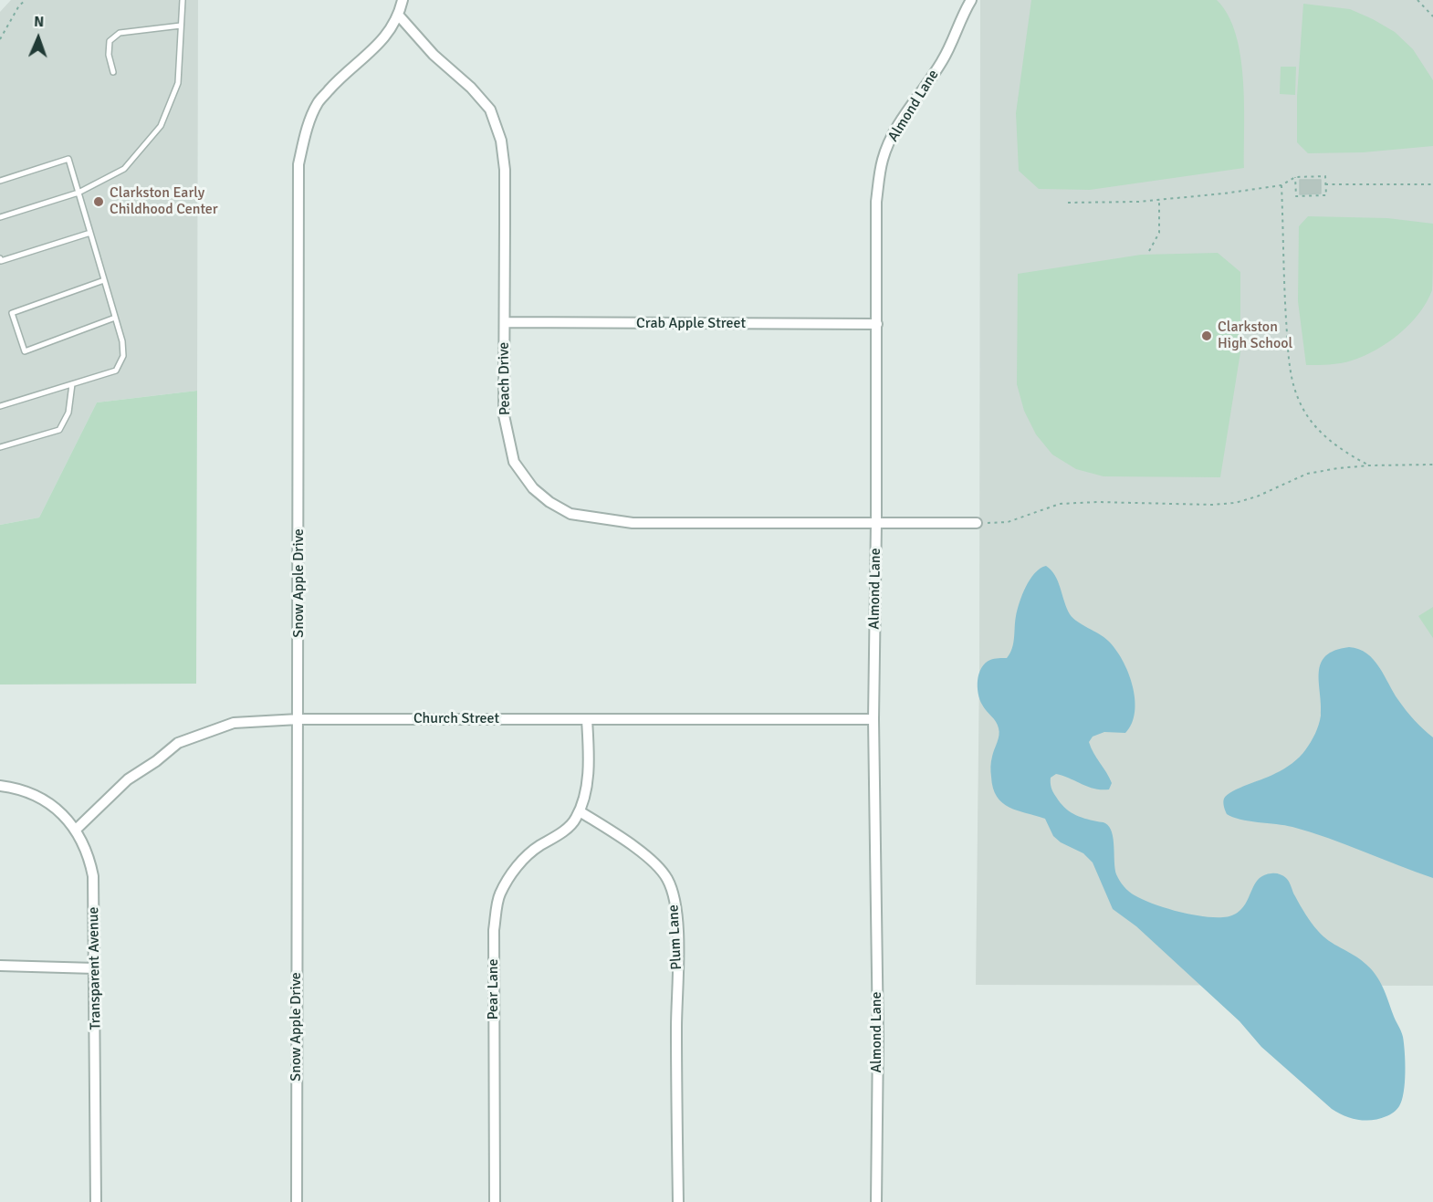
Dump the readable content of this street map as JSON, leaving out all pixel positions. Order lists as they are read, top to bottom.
{
  "streets": {
    "street": [
      "Almond Lane",
      "Crab Apple Street",
      "Peach Drive",
      "Snow Apple Drive",
      "Church Street",
      "Plum Lane",
      "Transparent Avenue",
      "Pear Lane"
    ]
  },
  "crossings": [
    ["Almond Lane", "Crab Apple Street"],
    ["Almond Lane", "Peach Drive"],
    ["Almond Lane", "Church Street"],
    ["Crab Apple Street", "Peach Drive"],
    ["Peach Drive", "Snow Apple Drive"],
    ["Snow Apple Drive", "Church Street"],
    ["Church Street", "Transparent Avenue"],
    ["Plum Lane", "Pear Lane"]
  ],
  "places": ["Clarkston Early Childhood Center", "Clarkston High School"],
  "north": "top"
}
